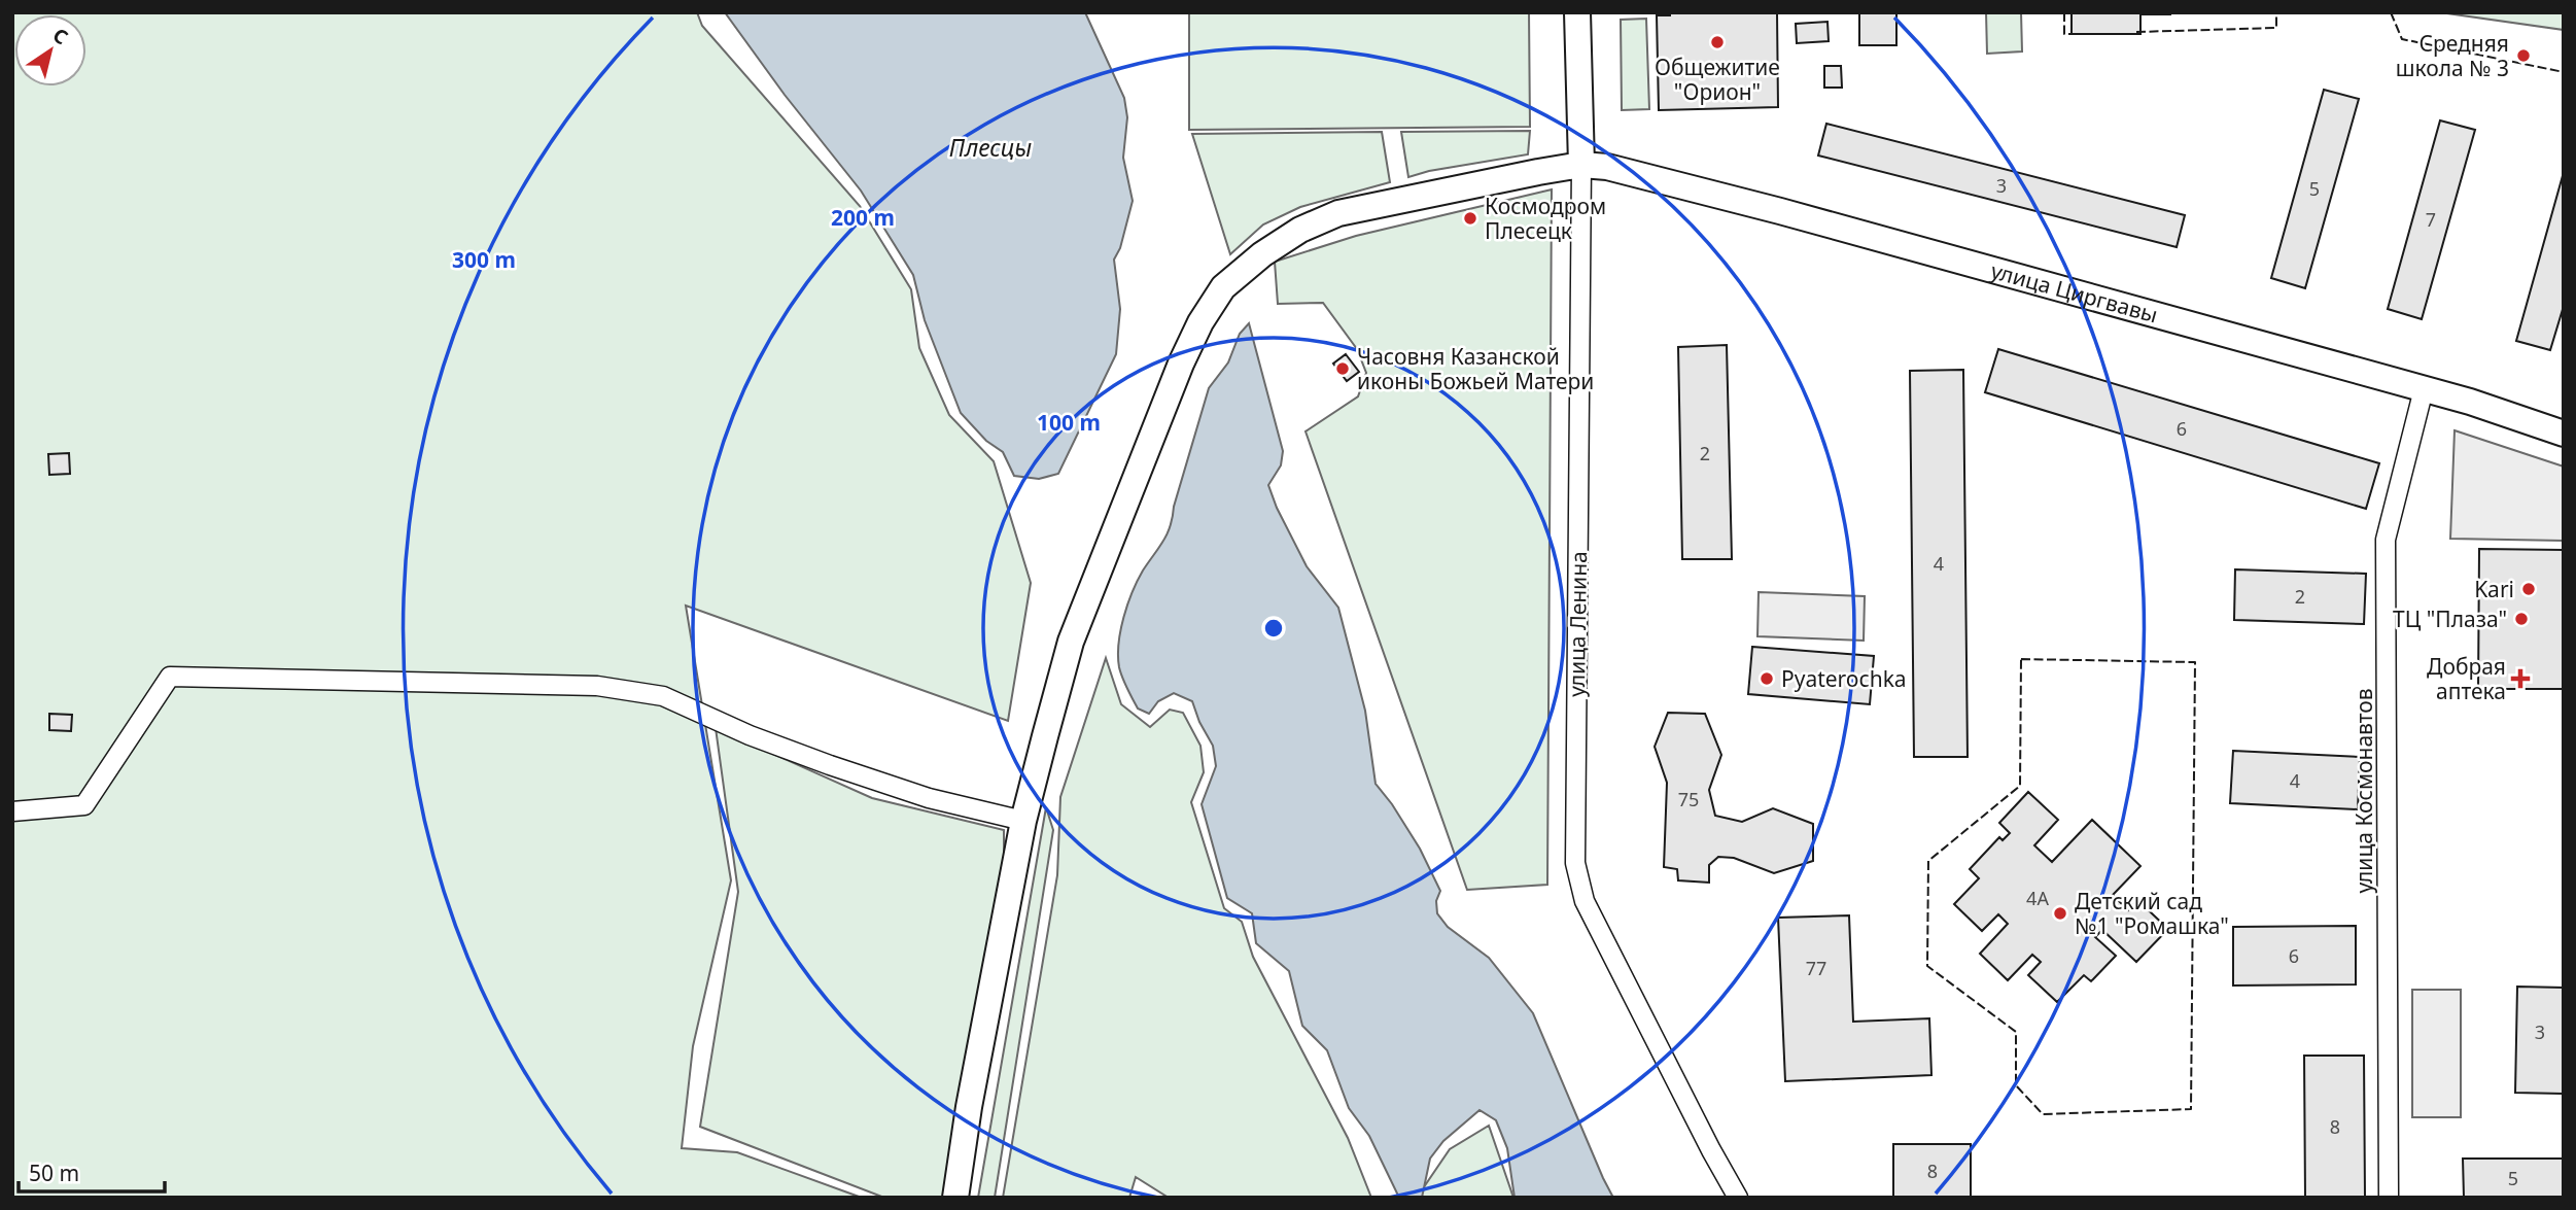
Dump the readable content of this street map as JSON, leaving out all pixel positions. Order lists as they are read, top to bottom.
{
  "streets": {
    "main road": ["улица Циргвавы", "улица Ленина"],
    "street": ["улица Космонавтов"]
  },
  "crossings": [
    ["улица Циргвавы", "улица Ленина"],
    ["улица Циргвавы", "улица Космонавтов"]
  ],
  "water": ["Плесцы"],
  "places": {
    "other": [
      "Общежитие \"Орион\"",
      "Средняя школа № 3",
      "Космодром Плесецк",
      "Часовня Казанской иконы Божьей Матери",
      "Kari",
      "ТЦ \"Плаза\"",
      "Pyaterochka",
      "Детский сад №1 \"Ромашка\""
    ],
    "health": ["Добрая аптека"]
  },
  "house_numbers": [
    "3",
    "5",
    "7",
    "6",
    "2",
    "4",
    "2",
    "4",
    "75",
    "4А",
    "6",
    "77",
    "3",
    "8",
    "8",
    "5"
  ],
  "scale_bar": "50 m",
  "north": "top right",
  "rings": ["200 m", "300 m", "100 m"]
}
